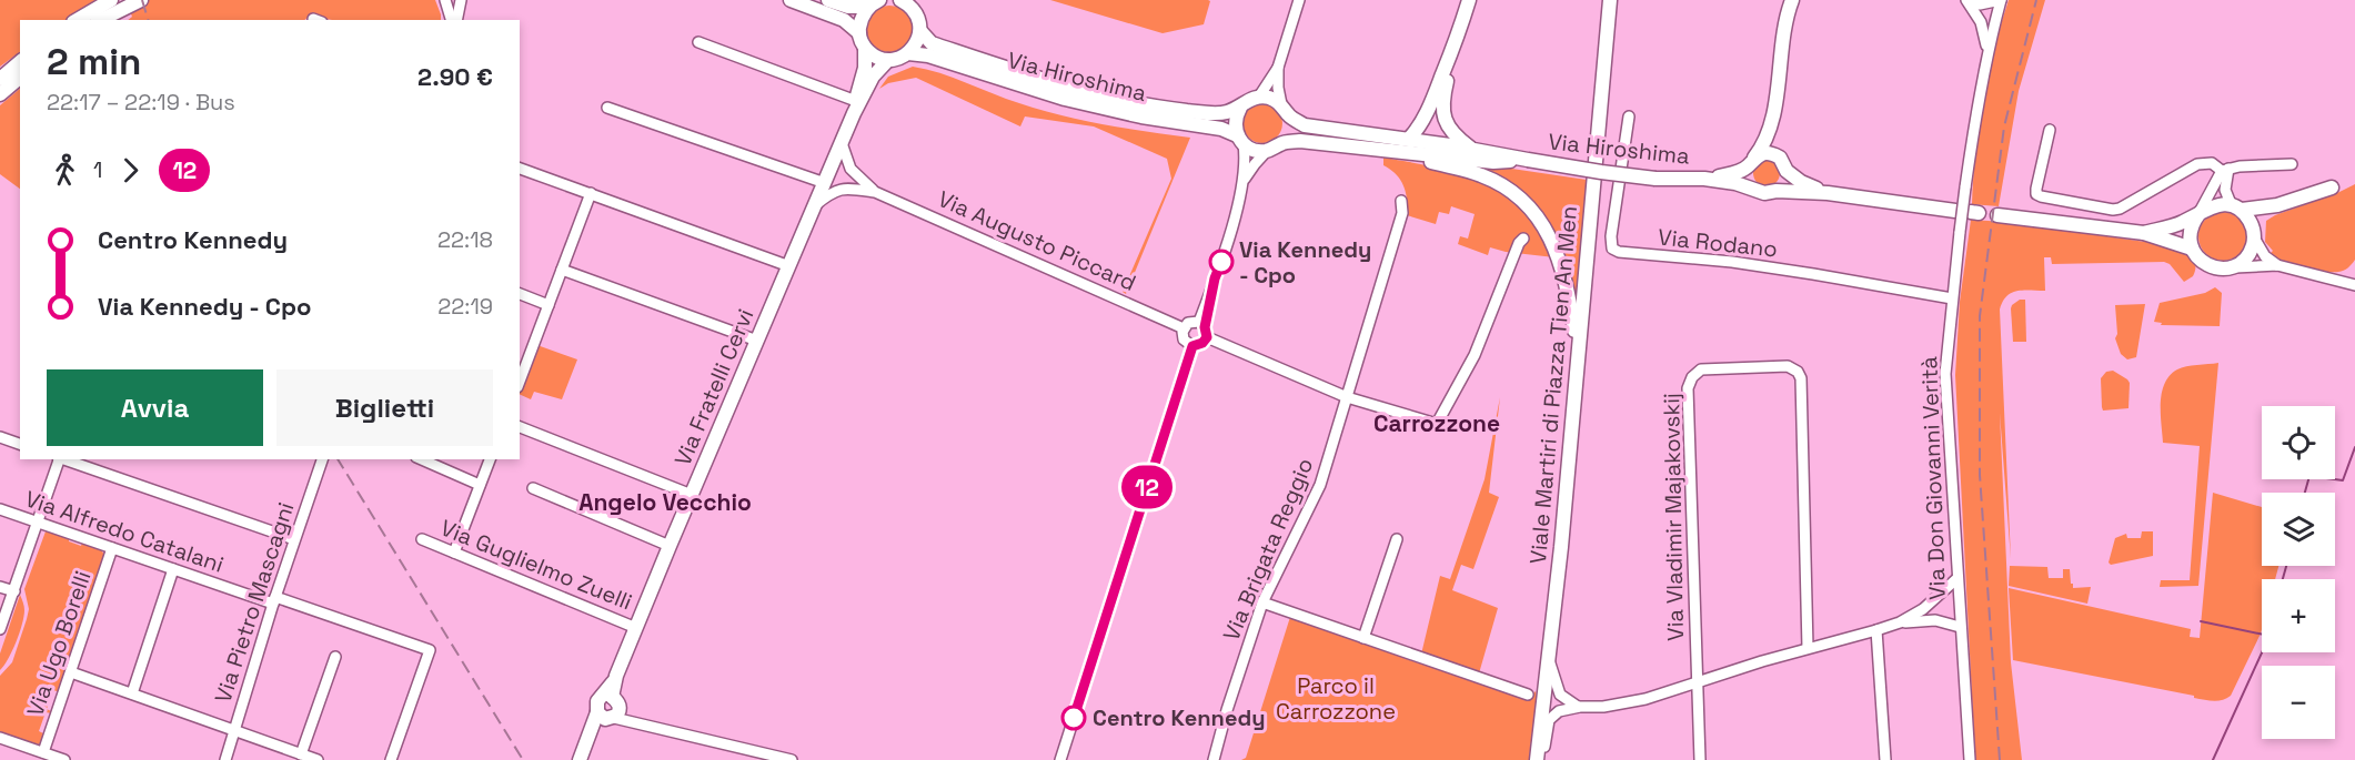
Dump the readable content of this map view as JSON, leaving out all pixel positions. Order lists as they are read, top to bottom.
{
  "streets": {
    "main road": ["Via Hiroshima", "Viale Martiri di Piazza Tien An Men", "Via Fratelli Cervi"],
    "street": [
      "Via Augusto Piccard",
      "Via Rodano",
      "Via Don Giovanni Verità",
      "Via Vladimir Majakovskij",
      "Via Alfredo Catalani",
      "Via Brigata Reggio",
      "Via Guglielmo Zuelli",
      "Via Pietro Mascagni",
      "Via Ugo Borelli"
    ]
  },
  "crossings": [
    ["Via Augusto Piccard", "Via Fratelli Cervi"],
    ["Via Rodano", "Via Don Giovanni Verità"],
    ["Via Fratelli Cervi", "Via Guglielmo Zuelli"],
    ["Via Alfredo Catalani", "Via Pietro Mascagni"],
    ["Via Alfredo Catalani", "Via Ugo Borelli"]
  ],
  "districts": ["Carrozzone", "Angelo Vecchio"],
  "parks": ["Parco il Carrozzone"],
  "places": ["Via Kennedy - Cpo", "Centro Kennedy"],
  "lines": ["bus line 12"],
  "page": {
    "on_map": "12",
    "heading": ["2 min", "22:17 – 22:19 · Bus", "2.90 €"],
    "legs": ["1", "12"],
    "list": [
      {
        "name": "Centro Kennedy",
        "value": "22:18"
      },
      {
        "name": "Via Kennedy - Cpo",
        "value": "22:19"
      }
    ],
    "buttons": ["Avvia", "Biglietti"],
    "map_buttons": ["+", "−"]
  }
}
